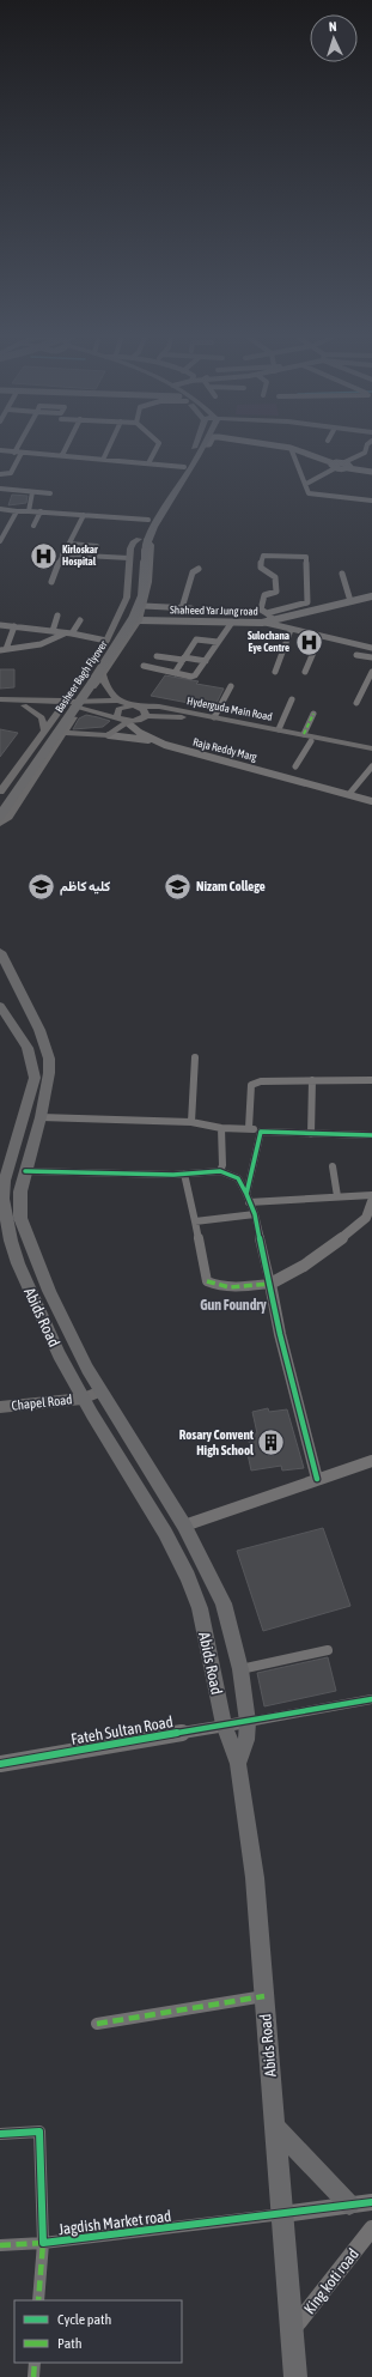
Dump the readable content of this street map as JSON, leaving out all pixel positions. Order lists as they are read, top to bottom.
{
  "streets": {
    "main road": [
      "Basheer Bagh Flyover",
      "Hyderguda Main Road",
      "Raja Reddy Marg",
      "Abids Road",
      "Chapel Road"
    ],
    "street": [
      "Shaheed Yar Jung road",
      "Fateh Sultan Road",
      "Jagdish Market road",
      "King koti road"
    ]
  },
  "crossings": [
    ["Hyderguda Main Road", "Raja Reddy Marg"],
    ["Abids Road", "Chapel Road"],
    ["Abids Road", "Fateh Sultan Road"],
    ["Abids Road", "Jagdish Market road"],
    ["Abids Road", "King koti road"]
  ],
  "districts": ["Gun Foundry"],
  "places": {
    "hospital": ["Kirloskar Hospital", "Sulochana Eye Centre"],
    "school or university": ["كليه كاظم", "Nizam College"],
    "building": ["Rosary Convent High School"]
  },
  "legend": ["Cycle path", "Path"],
  "north": "top"
}
